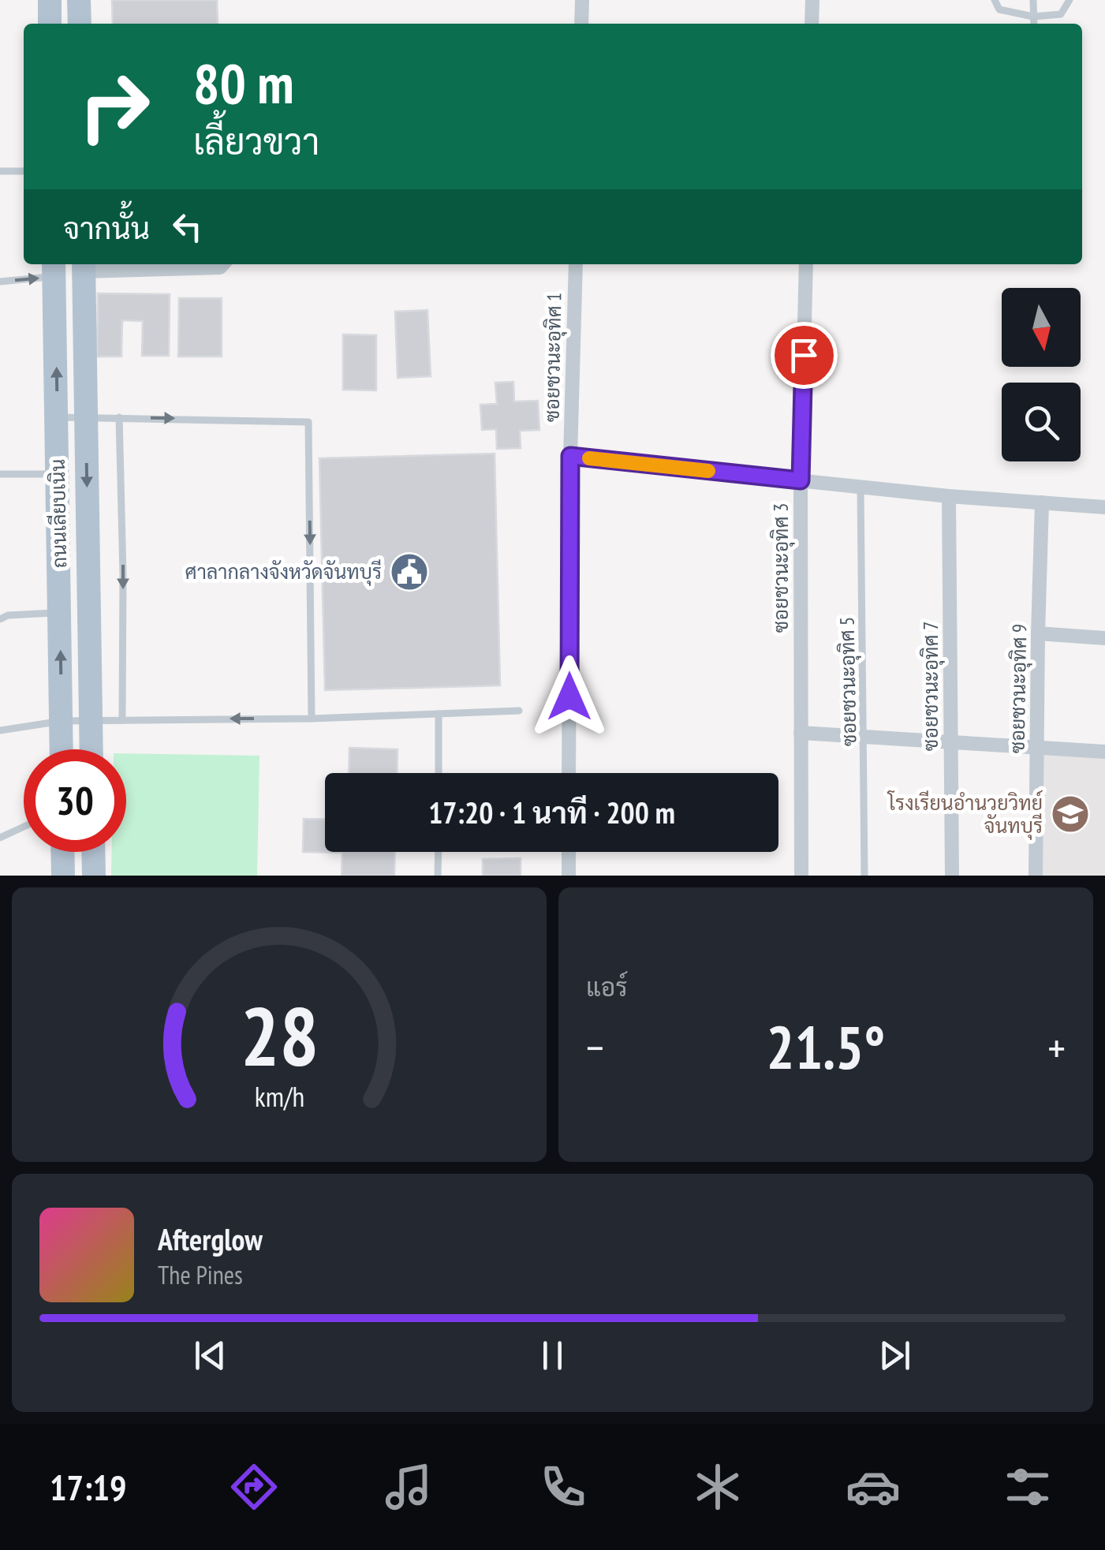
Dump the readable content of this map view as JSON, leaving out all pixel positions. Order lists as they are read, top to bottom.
{
  "streets": {
    "main road": ["ถนนเลียบเนิน"],
    "street": [
      "ซอยชวนะอุทิศ 1",
      "ซอยชวนะอุทิศ 3",
      "ซอยชวนะอุทิศ 7",
      "ซอยชวนะอุทิศ 9"
    ],
    "lane": ["ซอยชวนะอุทิศ 5"]
  },
  "places": {
    "public building": ["ศาลากลางจังหวัดจันทบุรี"],
    "school or university": ["โรงเรียนอำนวยวิทย์ จันทบุรี"]
  },
  "north": "bottom",
  "page": {
    "turn": ["80 m", "เลี้ยวขวา"],
    "then": "จากนั้น",
    "limit": "30",
    "trip": "17:20 · 1 นาที · 200 m",
    "tile": "แอร์",
    "heat": ["−", "21.5°", "+"],
    "song": ["Afterglow", "The Pines"],
    "tabs": "17:19",
    "gauge": ["28", "km/h"]
  }
}
